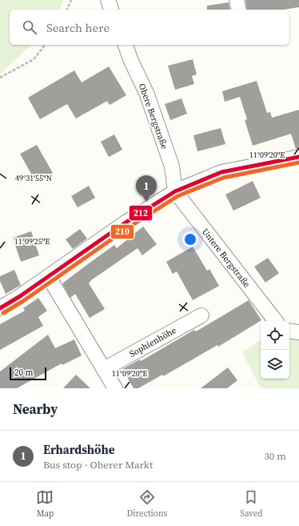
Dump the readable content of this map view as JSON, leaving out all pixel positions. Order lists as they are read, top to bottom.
{
  "streets": {
    "street": ["Obere Bergstraße", "Untere Bergstraße", "Sophienhöhe"]
  },
  "crossings": [
    ["Obere Bergstraße", "Untere Bergstraße"]
  ],
  "lines": ["transit line 212", "transit line 210"],
  "scale_bar": "20 m",
  "page": {
    "search": "Search here",
    "pins": "1",
    "scale": "20 m",
    "heading": "Nearby",
    "list": [
      {
        "mark": "1",
        "name": "Erhardshöhe",
        "note": "Bus stop · Oberer Markt",
        "value": "30 m"
      }
    ],
    "nav": ["Map", "Directions", "Saved"]
  },
  "coordinates": ["11°09'20\"E", "49°31'55\"N", "11°09'25\"E"]
}
